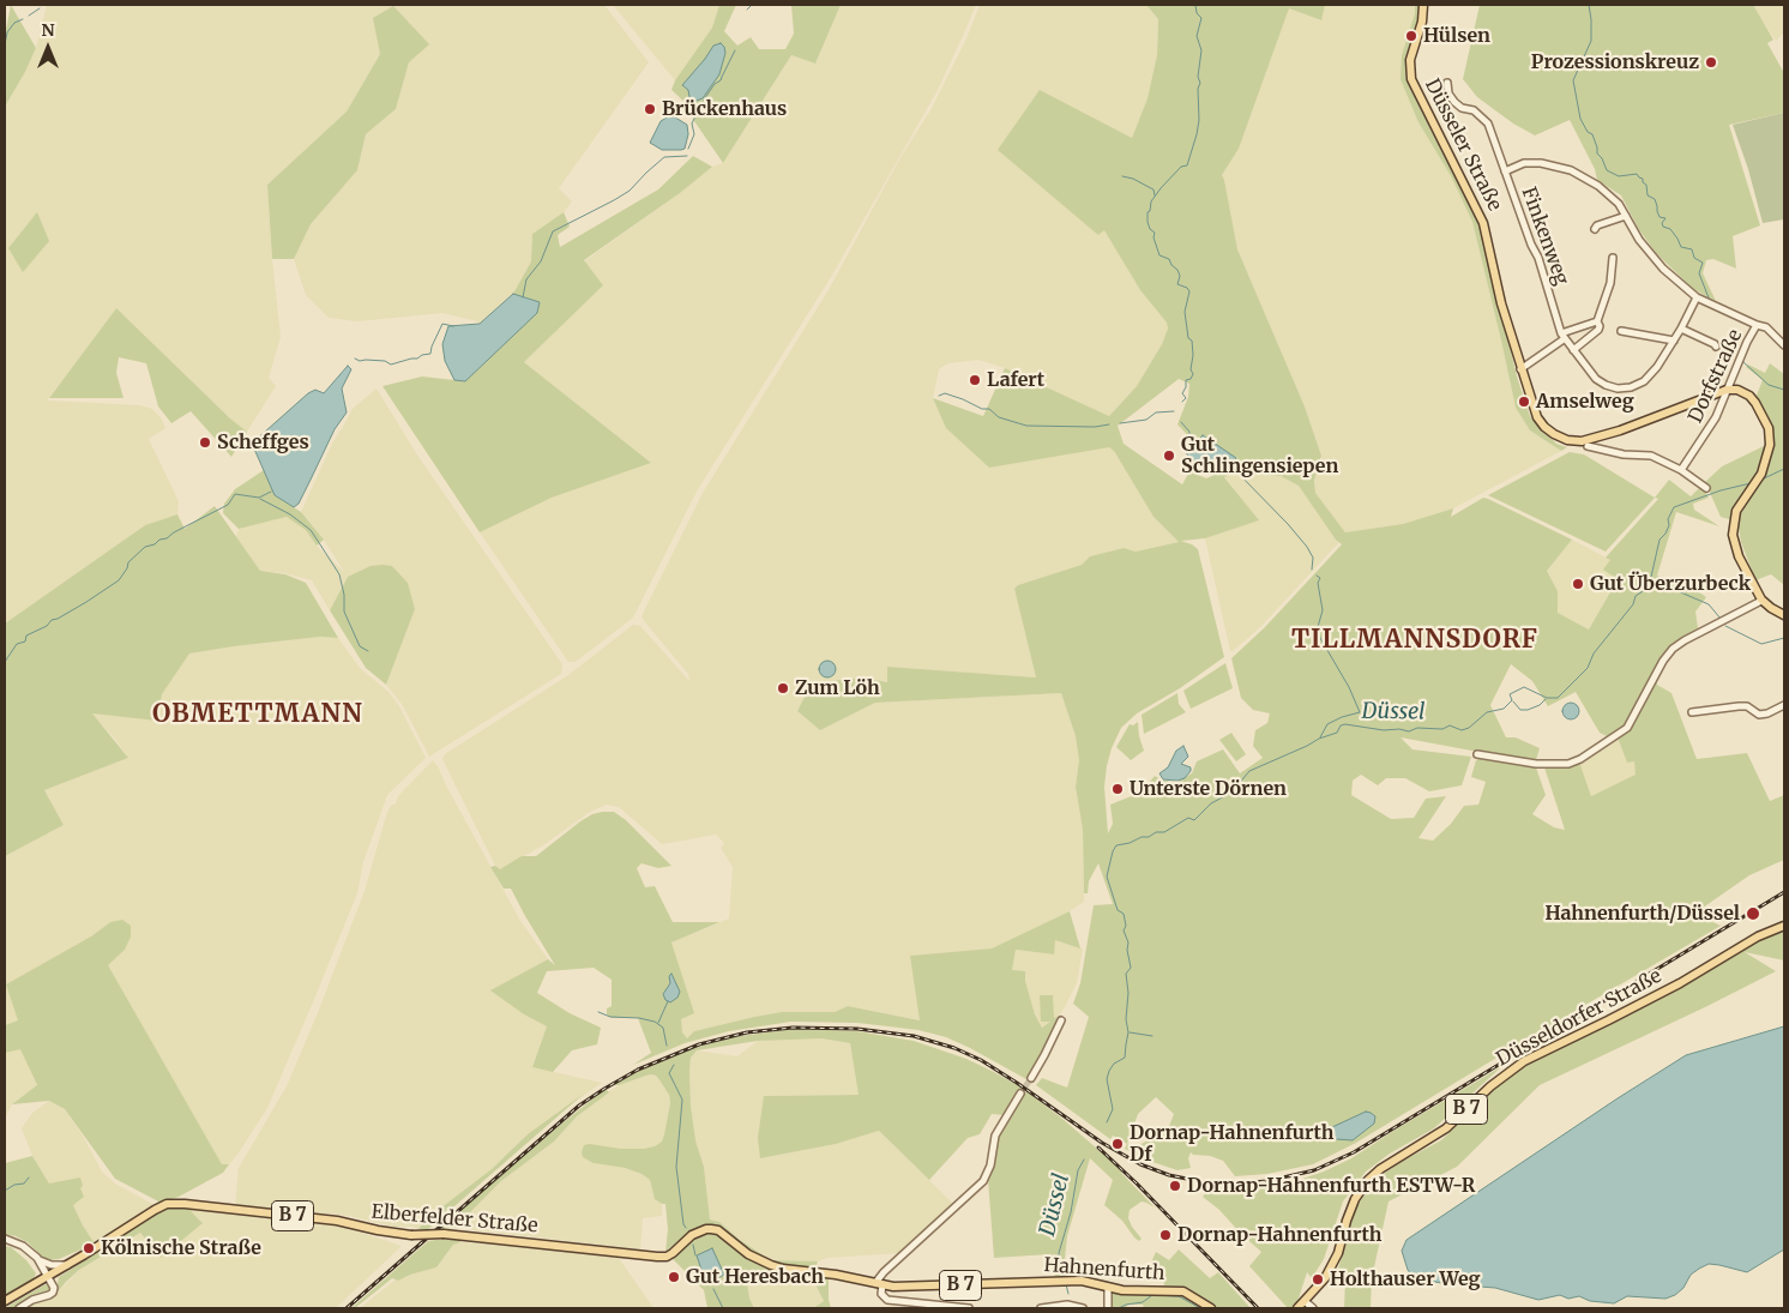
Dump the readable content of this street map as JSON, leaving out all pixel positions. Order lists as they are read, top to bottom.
{
  "streets": {
    "main road": [
      "Düsseler Straße",
      "Düsseldorfer Straße",
      "B 7",
      "Elberfelder Straße",
      "Hahnenfurth"
    ],
    "street": ["Finkenweg", "Dorfstraße"]
  },
  "crossings": [
    ["Düsseler Straße", "Dorfstraße"],
    ["Finkenweg", "Dorfstraße"],
    ["B 7", "Elberfelder Straße"],
    ["Elberfelder Straße", "Hahnenfurth"]
  ],
  "districts": ["TILLMANNSDORF", "OBMETTMANN"],
  "water": ["Düssel"],
  "places": [
    "Hülsen",
    "Prozessionskreuz",
    "Brückenhaus",
    "Lafert",
    "Amselweg",
    "Scheffges",
    "Gut Schlingensiepen",
    "Gut Überzurbeck",
    "Zum Löh",
    "Unterste Dörnen",
    "Hahnenfurth/Düssel",
    "Dornap-Hahnenfurth Df",
    "Dornap-Hahnenfurth ESTW-R",
    "Dornap-Hahnenfurth",
    "Kölnische Straße",
    "Gut Heresbach",
    "Holthauser Weg"
  ],
  "north": "top"
}
